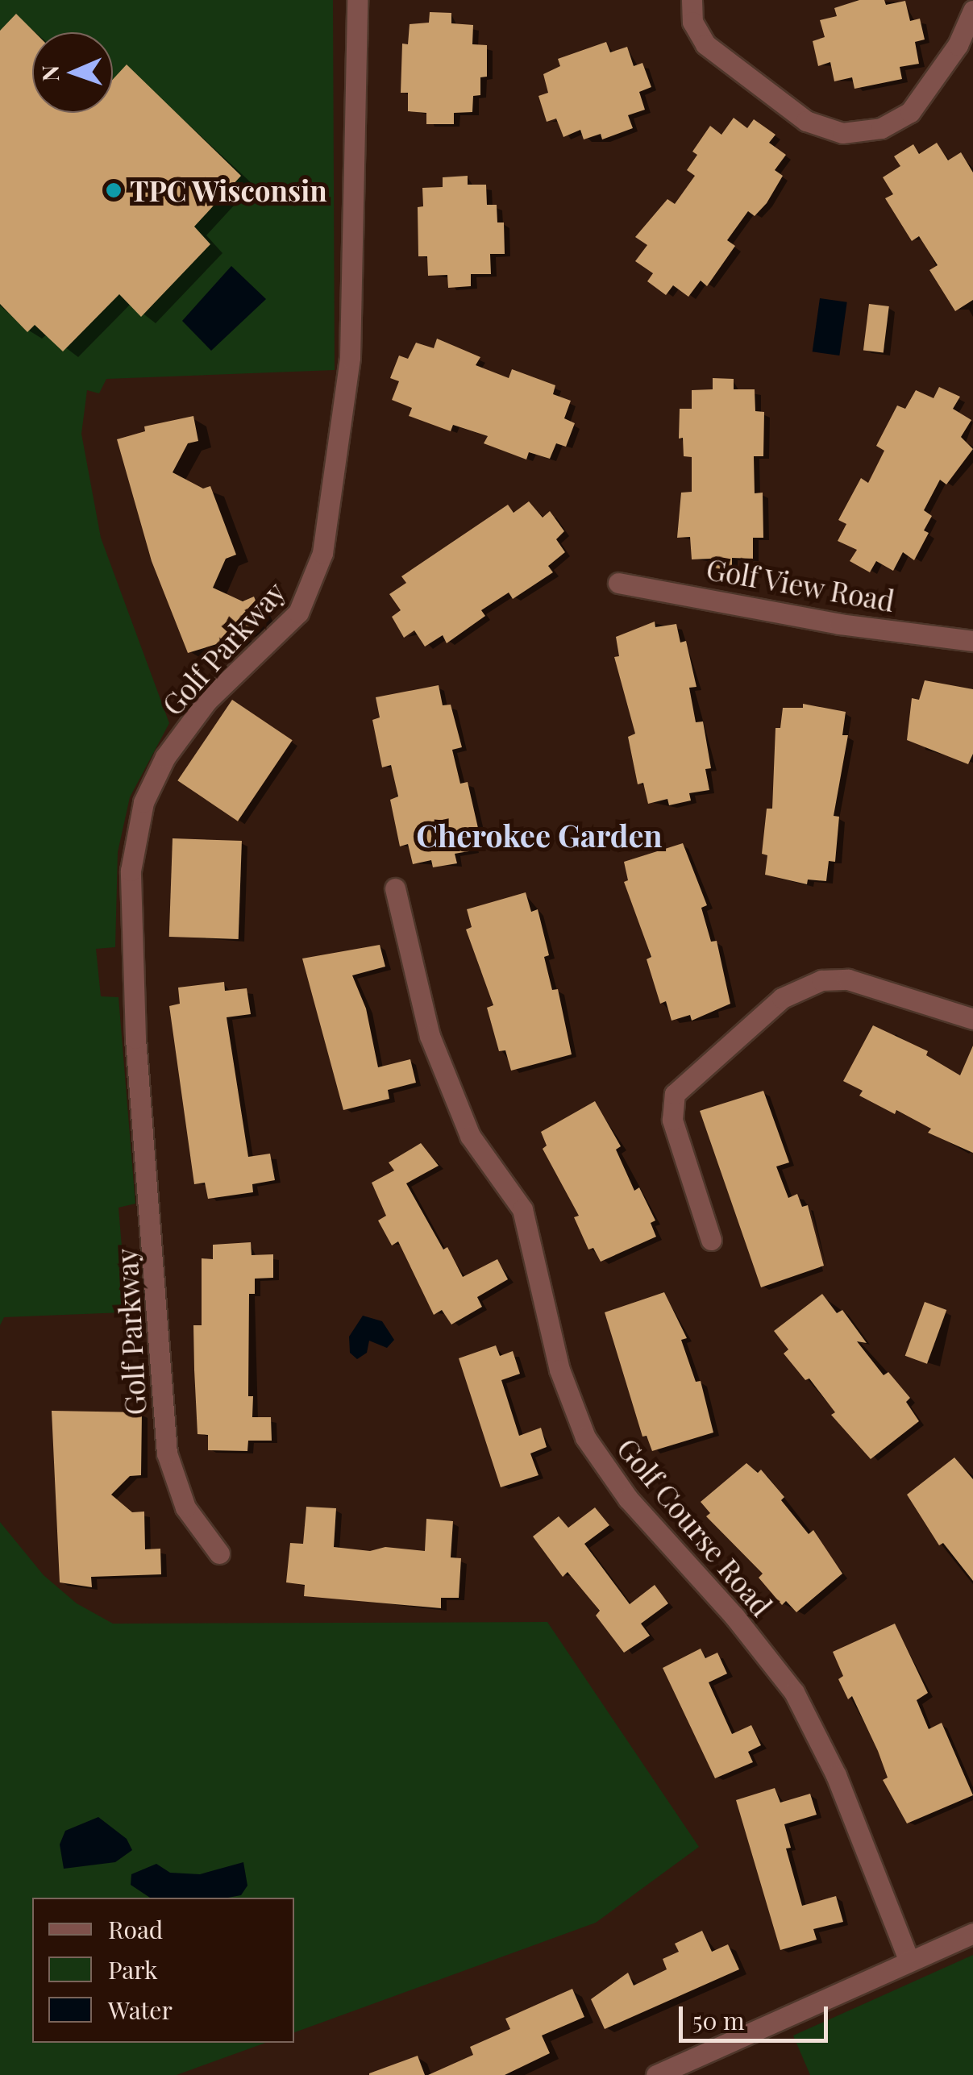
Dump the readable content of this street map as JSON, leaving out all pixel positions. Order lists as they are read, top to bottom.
{
  "streets": {
    "street": ["Golf View Road", "Golf Parkway", "Golf Course Road"]
  },
  "districts": ["Cherokee Garden"],
  "places": ["TPC Wisconsin"],
  "legend": ["Road", "Park", "Water"],
  "scale_bar": "50 m",
  "north": "left"
}
